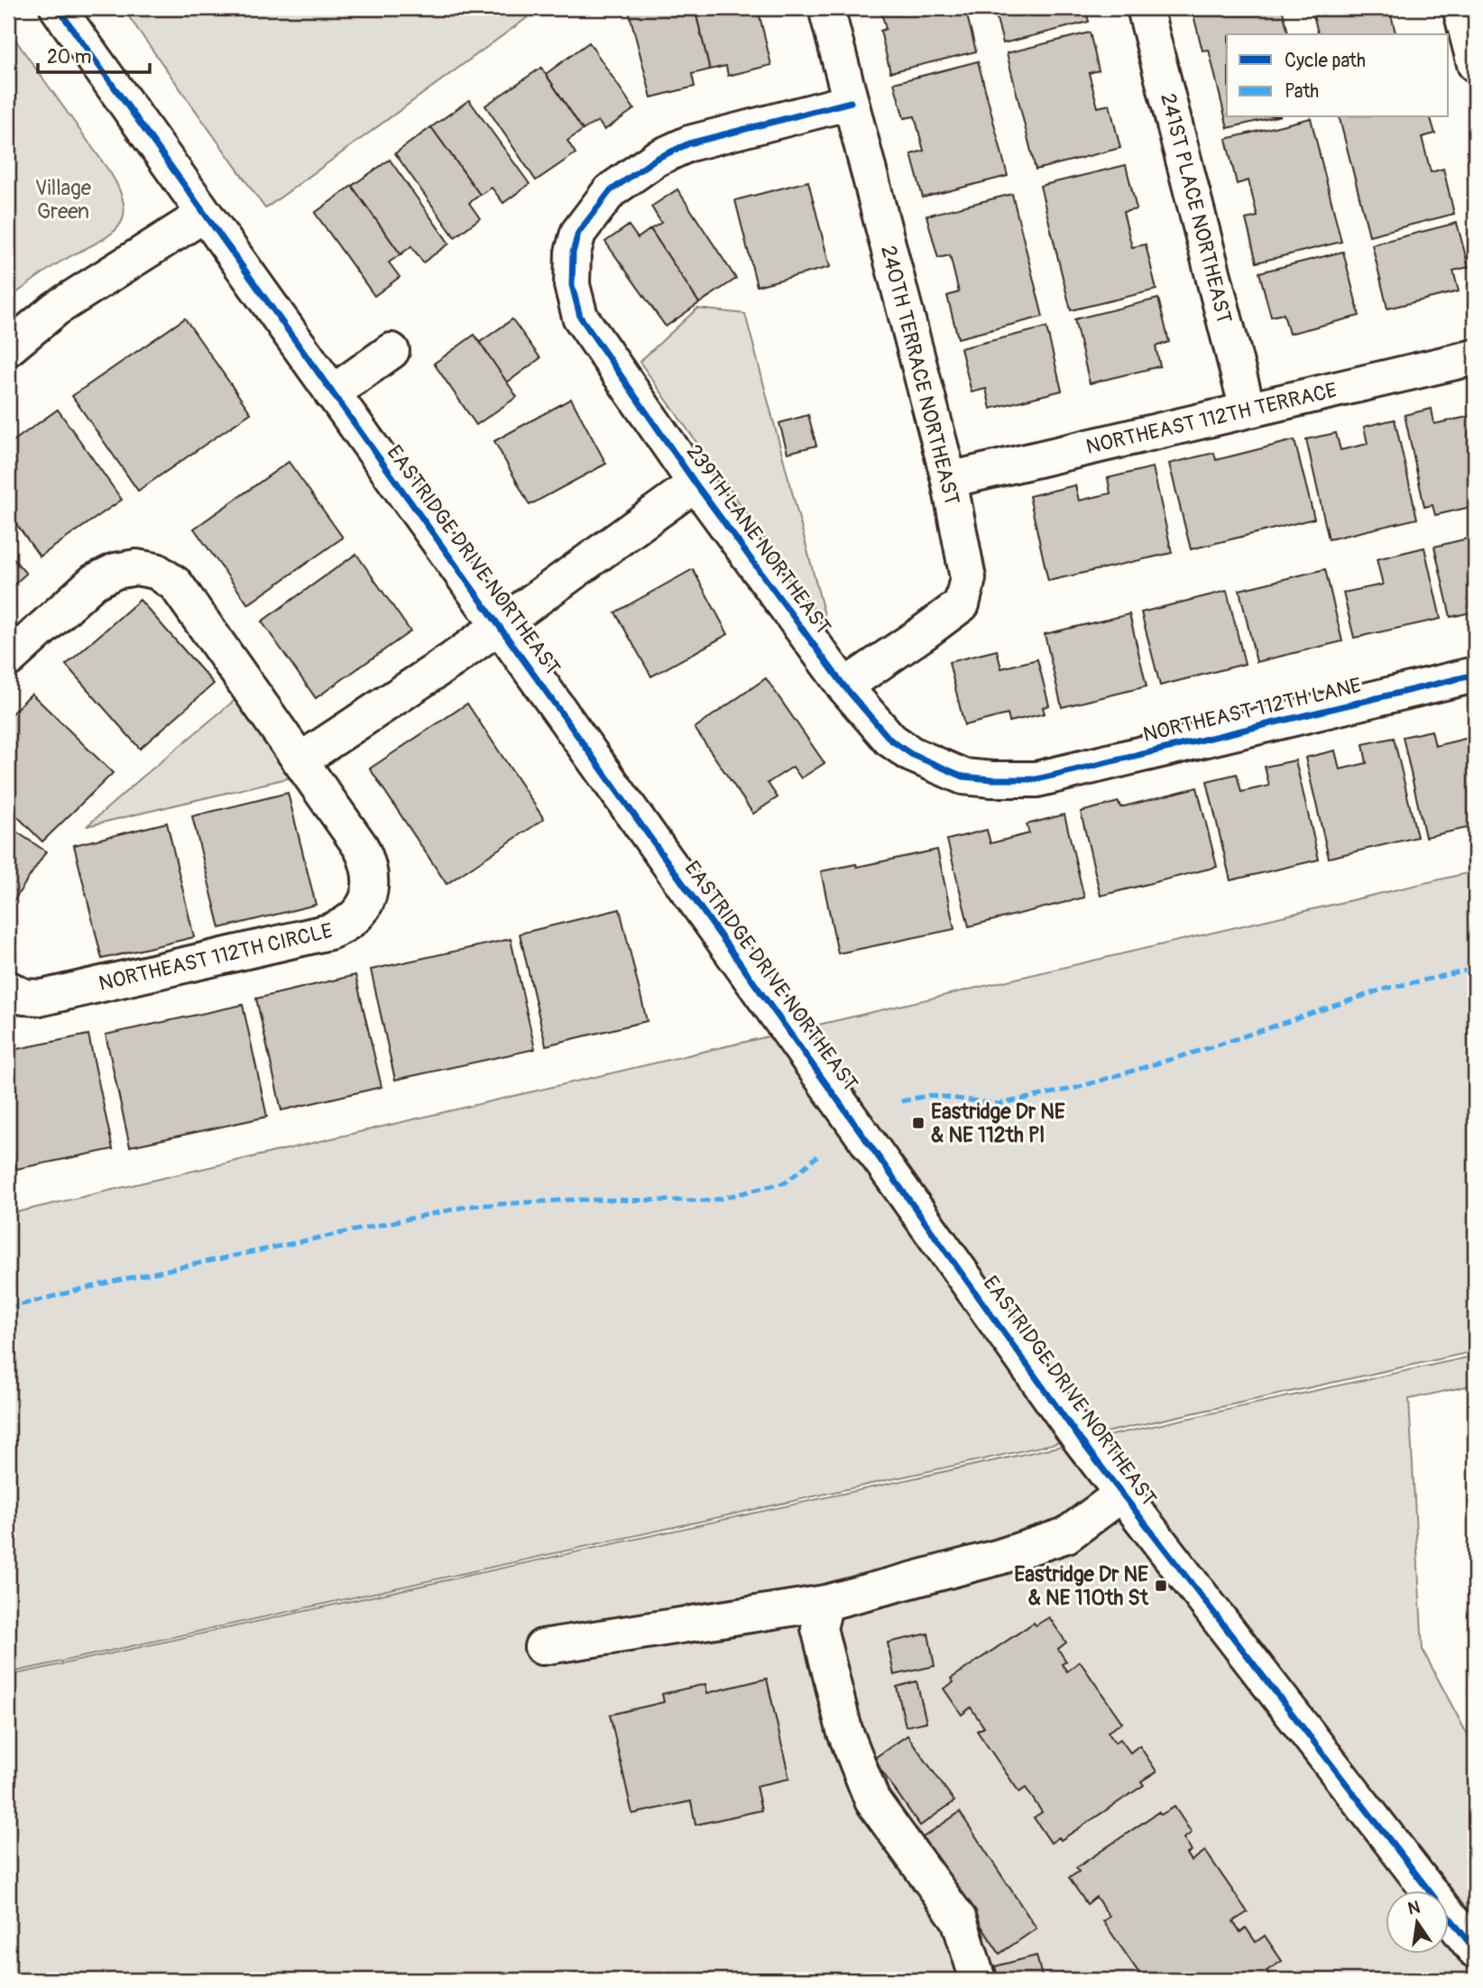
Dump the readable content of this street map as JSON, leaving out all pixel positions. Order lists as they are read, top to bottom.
{
  "streets": {
    "street": [
      "241ST PLACE NORTHEAST",
      "240TH TERRACE NORTHEAST",
      "NORTHEAST 112TH TERRACE",
      "239TH LANE NORTHEAST",
      "EASTRIDGE DRIVE NORTHEAST",
      "NORTHEAST 112TH LANE",
      "NORTHEAST 112TH CIRCLE"
    ]
  },
  "crossings": [
    ["241ST PLACE NORTHEAST", "NORTHEAST 112TH TERRACE"],
    ["240TH TERRACE NORTHEAST", "NORTHEAST 112TH TERRACE"],
    ["240TH TERRACE NORTHEAST", "239TH LANE NORTHEAST"],
    ["239TH LANE NORTHEAST", "NORTHEAST 112TH LANE"]
  ],
  "parks": ["Village Green"],
  "places": {
    "transit": ["Eastridge Dr NE & NE 112th Pl", "Eastridge Dr NE & NE 110th St"]
  },
  "legend": ["Cycle path", "Path"],
  "scale_bar": "20 m",
  "north": "top"
}
